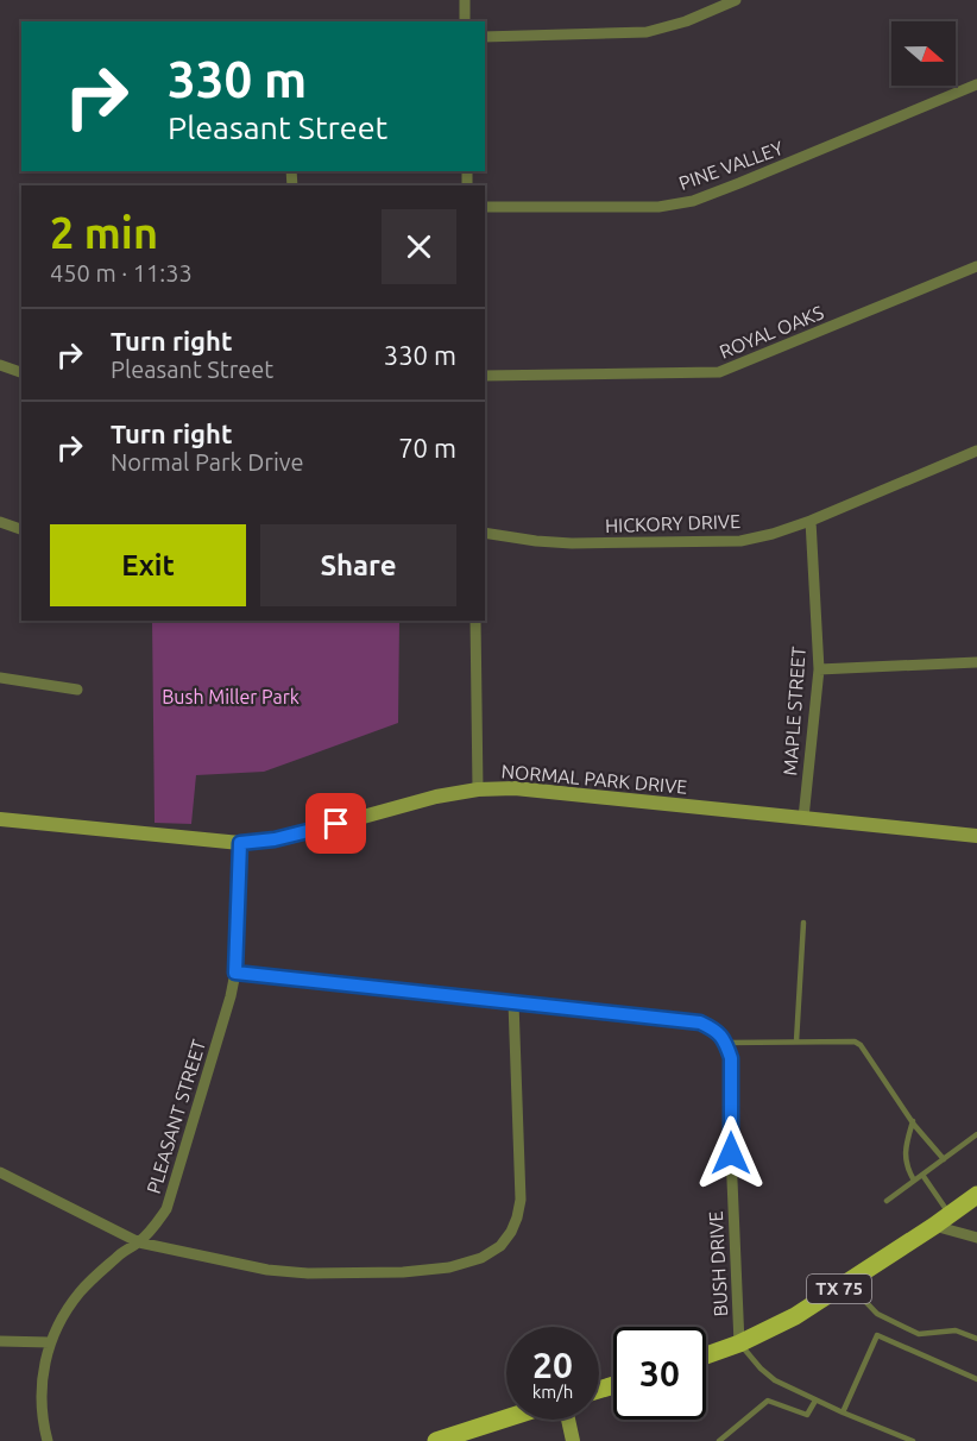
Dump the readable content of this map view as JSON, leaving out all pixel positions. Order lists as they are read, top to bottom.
{
  "streets": {
    "main road": ["TX 75"],
    "street": [
      "PINE VALLEY",
      "ROYAL OAKS",
      "HICKORY DRIVE",
      "MAPLE STREET",
      "NORMAL PARK DRIVE",
      "PLEASANT STREET",
      "BUSH DRIVE"
    ]
  },
  "crossings": [
    ["HICKORY DRIVE", "MAPLE STREET"],
    ["MAPLE STREET", "NORMAL PARK DRIVE"],
    ["NORMAL PARK DRIVE", "PLEASANT STREET"],
    ["BUSH DRIVE", "TX 75"]
  ],
  "parks": ["Bush Miller Park"],
  "north": "right",
  "page": {
    "turn": ["330 m", "Pleasant Street"],
    "heading": ["2 min", "450 m · 11:33"],
    "list": [
      {
        "name": "Turn right",
        "note": "Pleasant Street",
        "value": "330 m"
      },
      {
        "name": "Turn right",
        "note": "Normal Park Drive",
        "value": "70 m"
      }
    ],
    "buttons": ["Exit", "Share"],
    "speed": "20 km/h",
    "limit": "30"
  }
}
